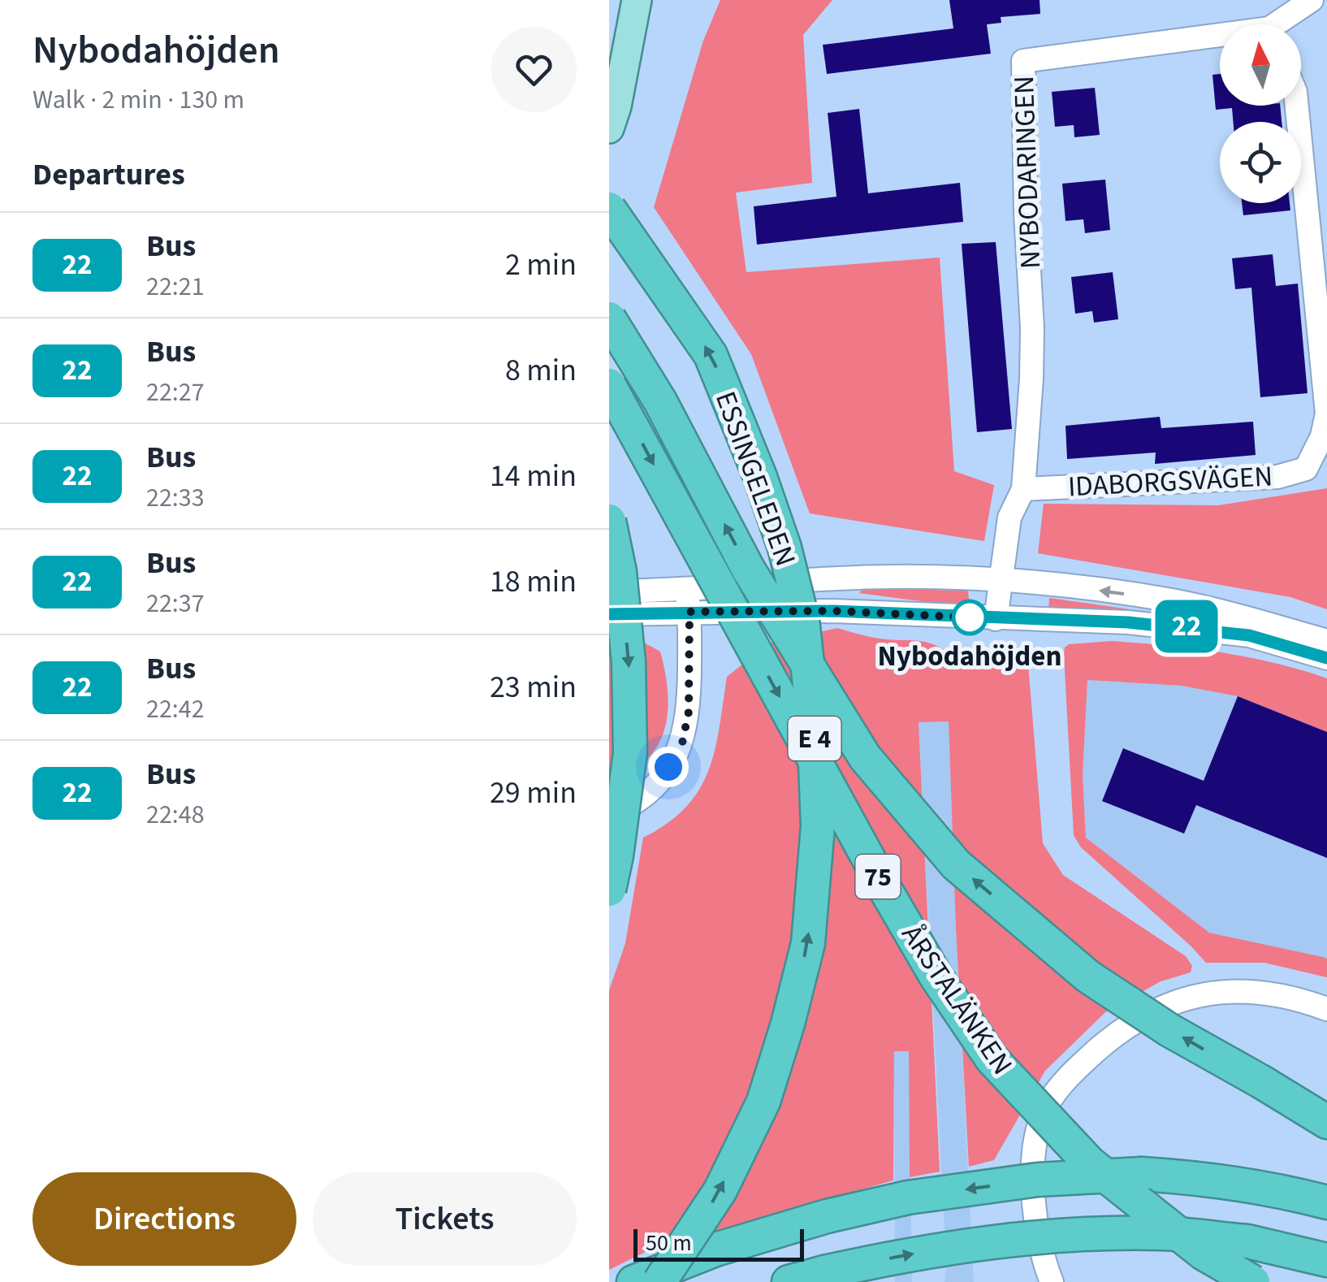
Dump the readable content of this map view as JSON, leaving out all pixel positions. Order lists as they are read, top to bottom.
{
  "streets": {
    "highway": [
      "ESSINGELEDEN",
      "E 4",
      "75",
      "ÅRSTALÄNKEN"
    ],
    "street": ["NYBODARINGEN", "IDABORGSVÄGEN"]
  },
  "crossings": [
    ["NYBODARINGEN", "IDABORGSVÄGEN"]
  ],
  "places": ["Nybodahöjden"],
  "lines": ["bus line 22"],
  "scale_bar": "50 m",
  "north": "top",
  "page": {
    "heading": [
      ["Nybodahöjden", "Walk · 2 min · 130 m"],
      "Departures"
    ],
    "on_map": "22",
    "list": [
      {
        "mark": "22",
        "name": "Bus",
        "note": "22:21",
        "value": "2 min"
      },
      {
        "mark": "22",
        "name": "Bus",
        "note": "22:27",
        "value": "8 min"
      },
      {
        "mark": "22",
        "name": "Bus",
        "note": "22:33",
        "value": "14 min"
      },
      {
        "mark": "22",
        "name": "Bus",
        "note": "22:37",
        "value": "18 min"
      },
      {
        "mark": "22",
        "name": "Bus",
        "note": "22:42",
        "value": "23 min"
      },
      {
        "mark": "22",
        "name": "Bus",
        "note": "22:48",
        "value": "29 min"
      }
    ],
    "buttons": ["Directions", "Tickets"],
    "scale": "50 m"
  }
}
